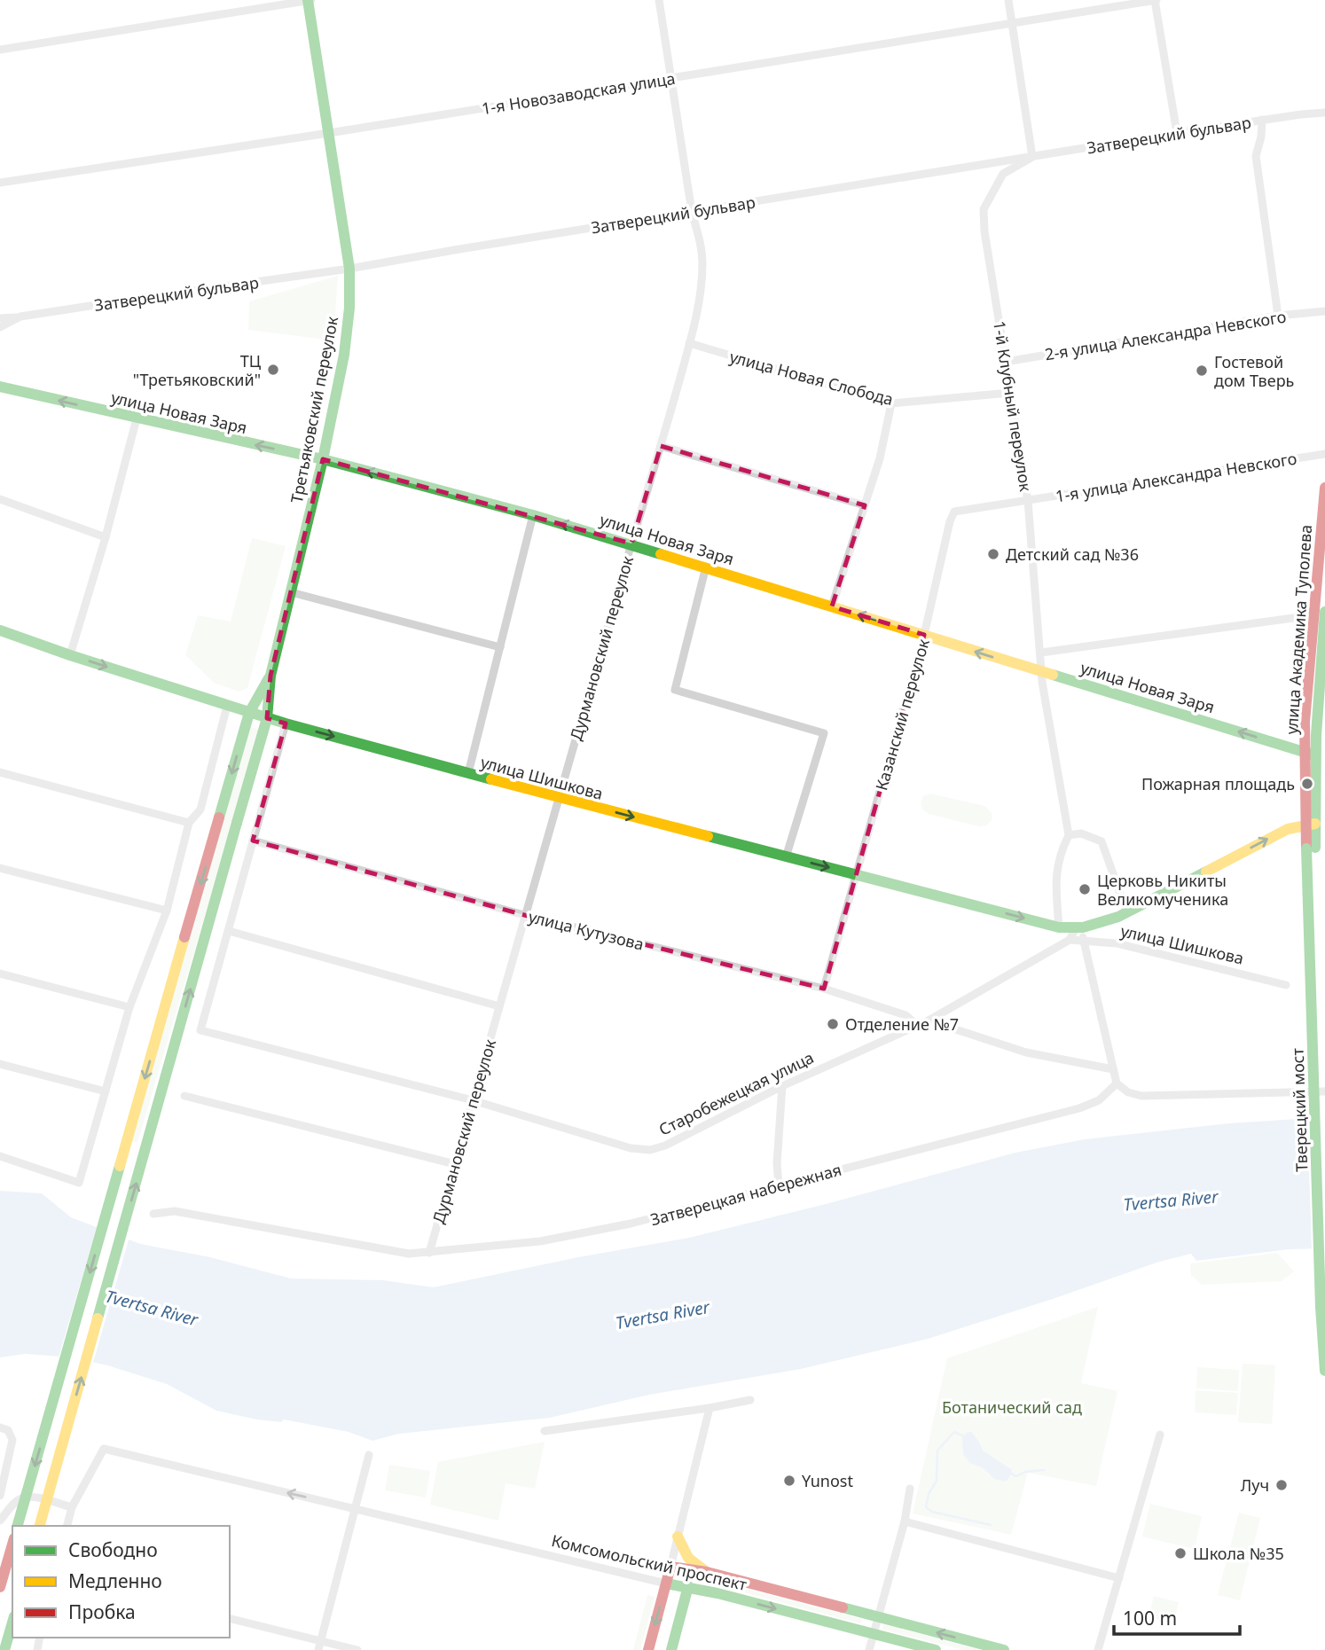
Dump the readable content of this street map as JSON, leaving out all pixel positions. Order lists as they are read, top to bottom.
{
  "streets": {
    "main road": [
      "Третьяковский переулок",
      "улица Новая Заря",
      "улица Академика Туполева",
      "улица Шишкова",
      "Тверецкий мост",
      "Комсомольский проспект"
    ],
    "street": [
      "1-я Новозаводская улица",
      "Затверецкий бульвар",
      "2-я улица Александра Невского",
      "улица Новая Слобода",
      "1-й Клубный переулок",
      "1-я улица Александра Невского",
      "Дурмановский переулок",
      "Казанский переулок",
      "улица Кутузова",
      "Старобежецкая улица",
      "Затверецкая набережная"
    ]
  },
  "crossings": [
    ["1-я Новозаводская улица", "Третьяковский переулок"],
    ["1-я Новозаводская улица", "Дурмановский переулок"],
    ["Затверецкий бульвар", "1-й Клубный переулок"],
    ["Затверецкий бульвар", "Третьяковский переулок"],
    ["Затверецкий бульвар", "Дурмановский переулок"],
    ["2-я улица Александра Невского", "1-й Клубный переулок"],
    ["улица Новая Слобода", "1-й Клубный переулок"],
    ["улица Новая Слобода", "Дурмановский переулок"],
    ["1-й Клубный переулок", "улица Новая Заря"],
    ["1-й Клубный переулок", "1-я улица Александра Невского"],
    ["1-й Клубный переулок", "Казанский переулок"],
    ["Третьяковский переулок", "улица Новая Заря"],
    ["Третьяковский переулок", "улица Шишкова"],
    ["улица Новая Заря", "улица Академика Туполева"],
    ["улица Новая Заря", "Дурмановский переулок"],
    ["улица Новая Заря", "Казанский переулок"],
    ["1-я улица Александра Невского", "Казанский переулок"],
    ["улица Академика Туполева", "Тверецкий мост"],
    ["Дурмановский переулок", "улица Шишкова"],
    ["Дурмановский переулок", "улица Кутузова"],
    ["Дурмановский переулок", "Старобежецкая улица"],
    ["Дурмановский переулок", "Затверецкая набережная"],
    ["Казанский переулок", "улица Шишкова"],
    ["Казанский переулок", "улица Кутузова"],
    ["улица Шишкова", "Старобежецкая улица"],
    ["улица Кутузова", "Старобежецкая улица"]
  ],
  "one_way": ["улица Новая Заря", "улица Шишкова"],
  "water": ["Tvertsa River"],
  "parks": ["Ботанический сад"],
  "places": [
    "ТЦ \"Третьяковский\"",
    "Гостевой дом Тверь",
    "Детский сад №36",
    "Пожарная площадь",
    "Церковь Никиты Великомученика",
    "Отделение №7",
    "Yunost",
    "Луч",
    "Школа №35"
  ],
  "legend": ["Свободно", "Медленно", "Пробка"],
  "scale_bar": "100 m"
}
